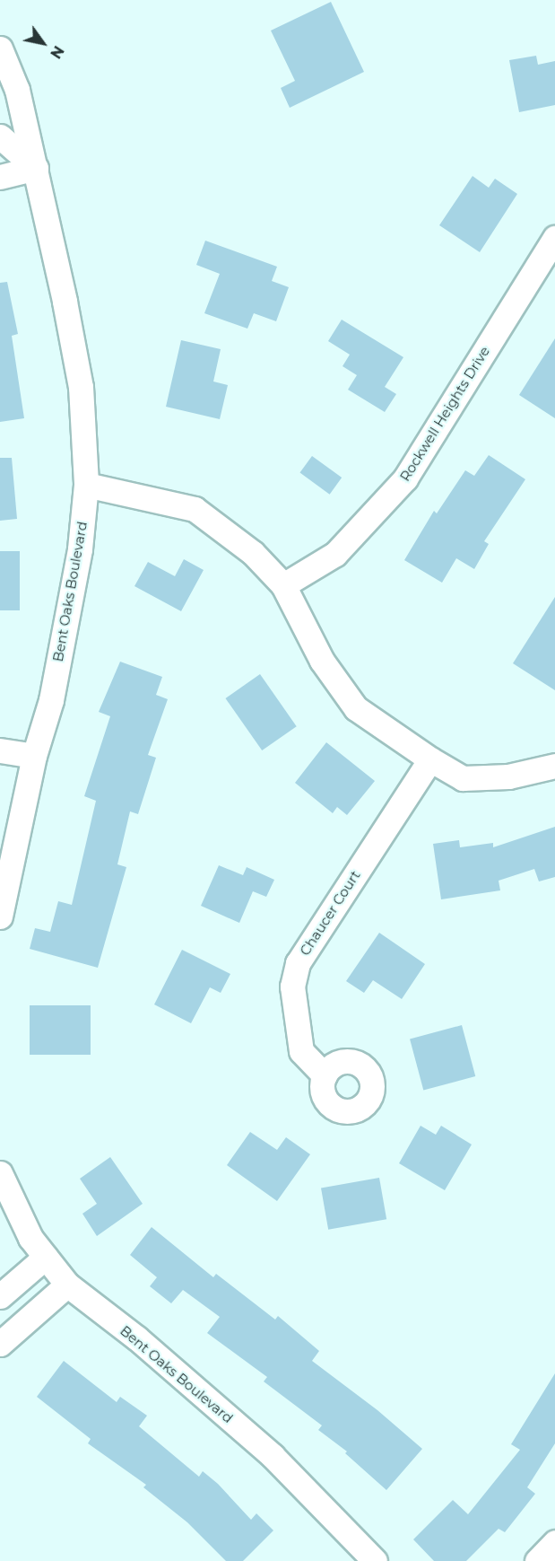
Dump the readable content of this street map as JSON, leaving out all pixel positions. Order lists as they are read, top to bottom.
{
  "streets": {
    "street": ["Rockwell Heights Drive", "Bent Oaks Boulevard", "Chaucer Court"]
  },
  "north": "bottom right"
}
